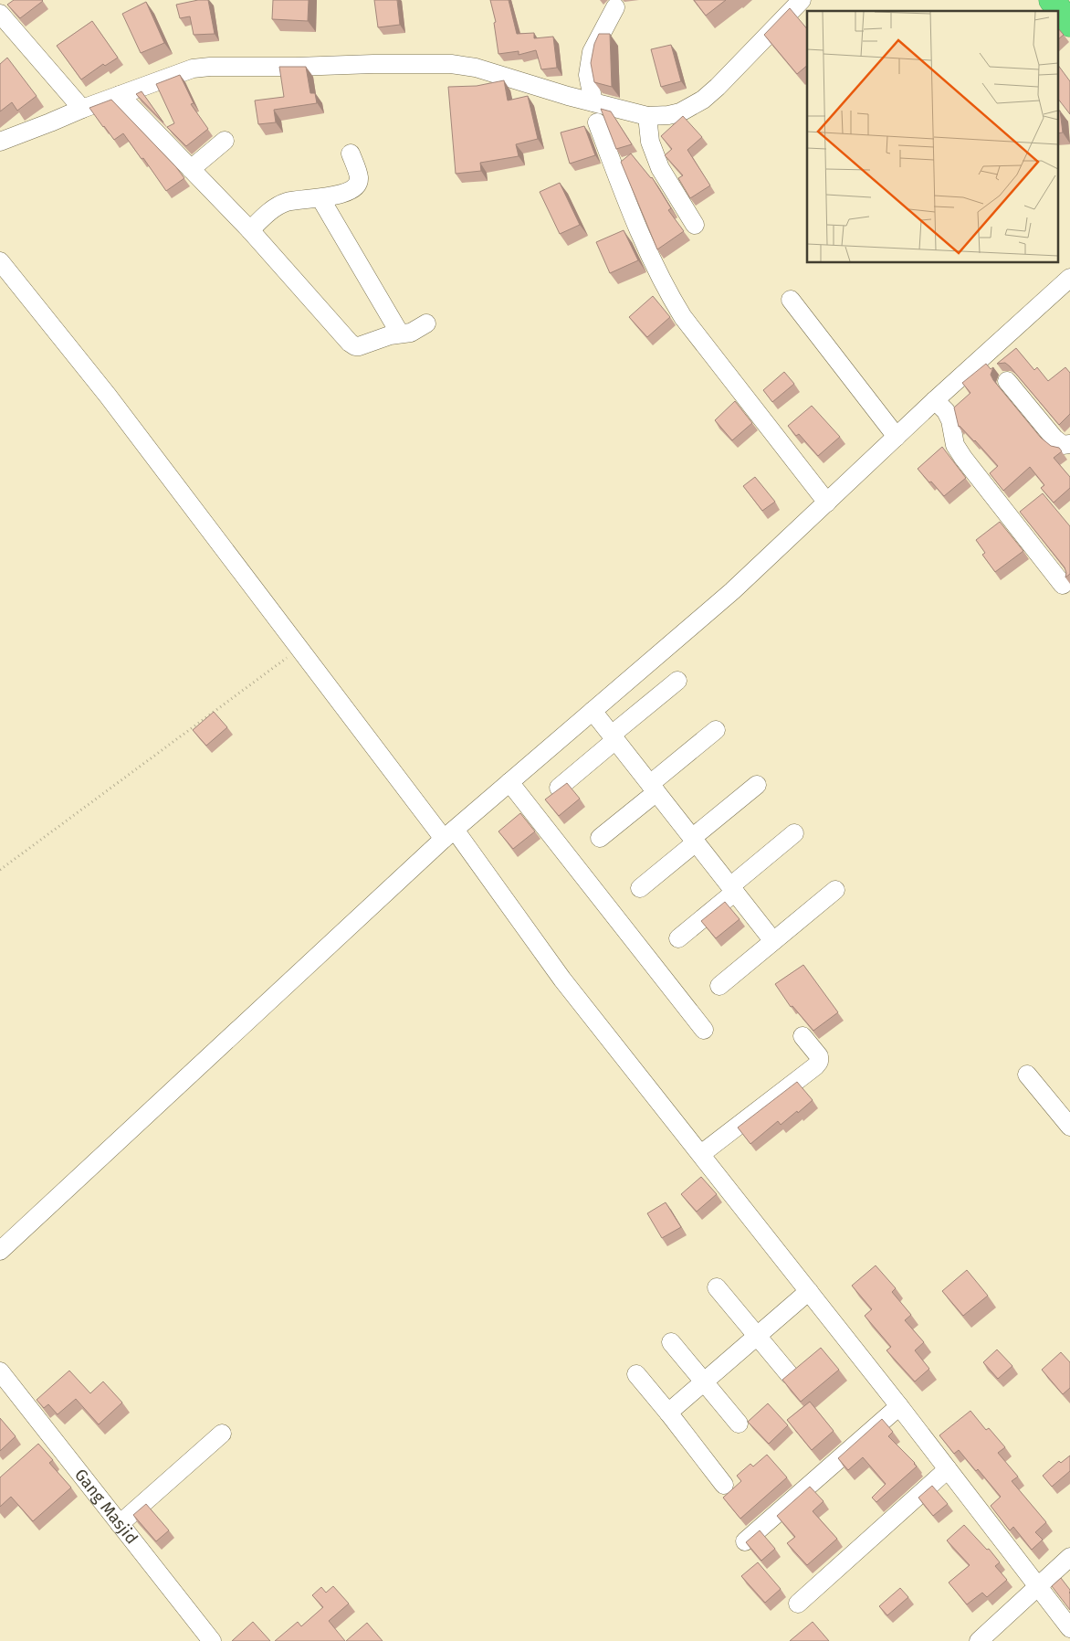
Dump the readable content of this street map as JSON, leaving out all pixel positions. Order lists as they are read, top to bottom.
{
  "streets": {
    "street": ["Gang Masjid"]
  }
}
